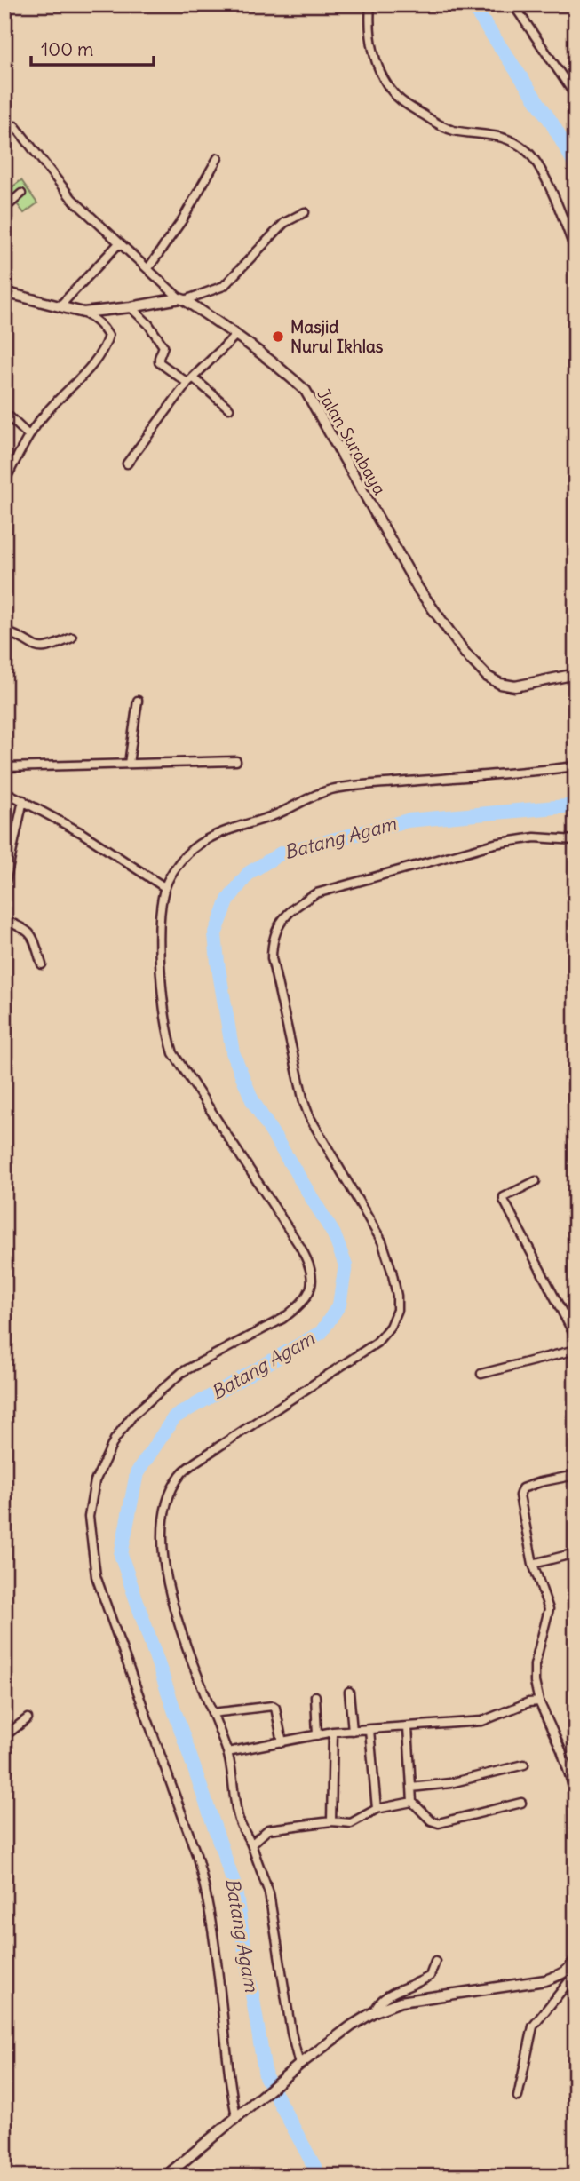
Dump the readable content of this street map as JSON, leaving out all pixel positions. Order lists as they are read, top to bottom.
{
  "streets": {
    "street": ["Jalan Surabaya"]
  },
  "water": ["Batang Agam"],
  "places": ["Masjid Nurul Ikhlas"],
  "scale_bar": "100 m"
}
